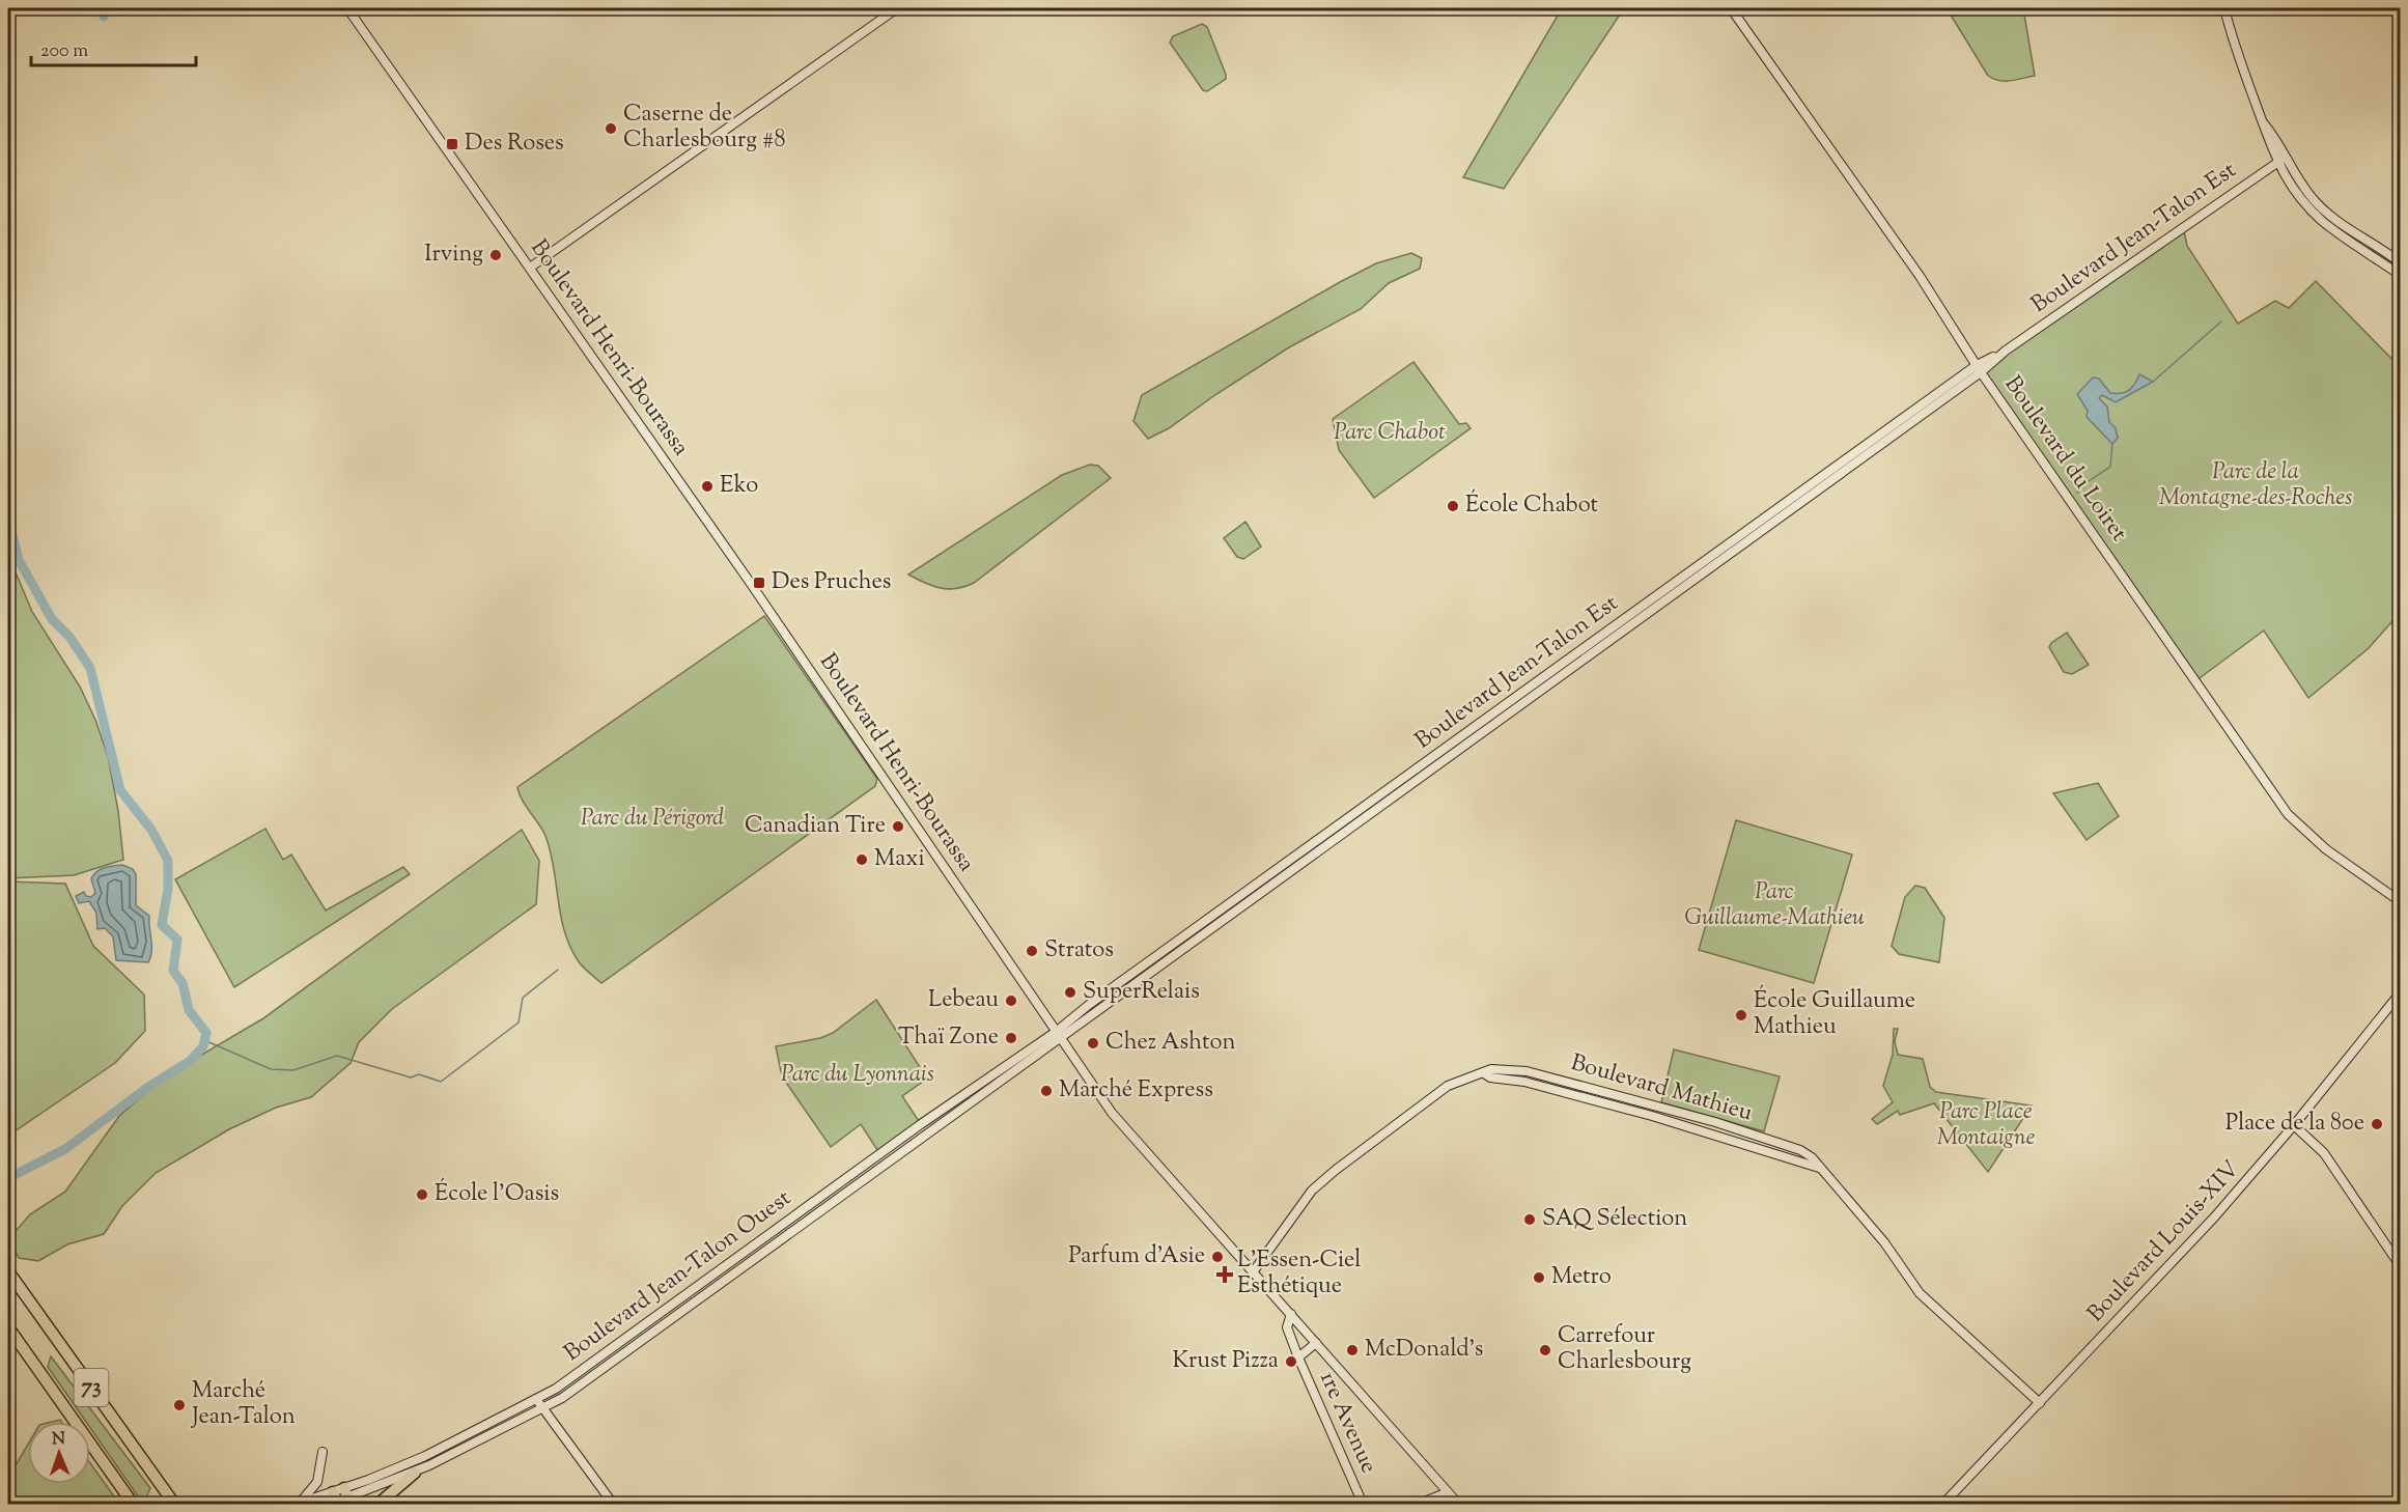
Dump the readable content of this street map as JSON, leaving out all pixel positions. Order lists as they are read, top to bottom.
{
  "streets": {
    "highway": ["73"],
    "street": [
      "Boulevard Jean-Talon Est",
      "Boulevard Henri-Bourassa",
      "Boulevard du Loiret",
      "Boulevard Mathieu",
      "Boulevard Louis-XIV",
      "Boulevard Jean-Talon Ouest",
      "1re Avenue"
    ]
  },
  "crossings": [
    ["Boulevard Jean-Talon Est", "Boulevard Henri-Bourassa"],
    ["Boulevard Jean-Talon Est", "Boulevard du Loiret"],
    ["Boulevard Jean-Talon Est", "Boulevard Jean-Talon Ouest"],
    ["Boulevard Henri-Bourassa", "Boulevard Mathieu"],
    ["Boulevard Henri-Bourassa", "Boulevard Jean-Talon Ouest"],
    ["Boulevard Henri-Bourassa", "1re Avenue"],
    ["Boulevard Mathieu", "Boulevard Louis-XIV"]
  ],
  "parks": [
    "Parc Chabot",
    "Parc de la Montagne-des-Roches",
    "Parc du Périgord",
    "Parc Guillaume-Mathieu",
    "Parc du Lyonnais",
    "Parc Place Montaigne"
  ],
  "places": {
    "other": [
      "Caserne de Charlesbourg #8",
      "Irving",
      "Eko",
      "École Chabot",
      "Canadian Tire",
      "Maxi",
      "Stratos",
      "SuperRelais",
      "Lebeau",
      "École Guillaume Mathieu",
      "Thaï Zone",
      "Chez Ashton",
      "Marché Express",
      "Place de la 80e",
      "École l'Oasis",
      "SAQ Sélection",
      "Parfum d'Asie",
      "Metro",
      "McDonald's",
      "Carrefour Charlesbourg",
      "Krust Pizza",
      "Marché Jean-Talon"
    ],
    "transit": ["Des Roses", "Des Pruches"],
    "health": ["L'Essen-Ciel Esthétique"]
  },
  "scale_bar": "200 m",
  "north": "top"
}
